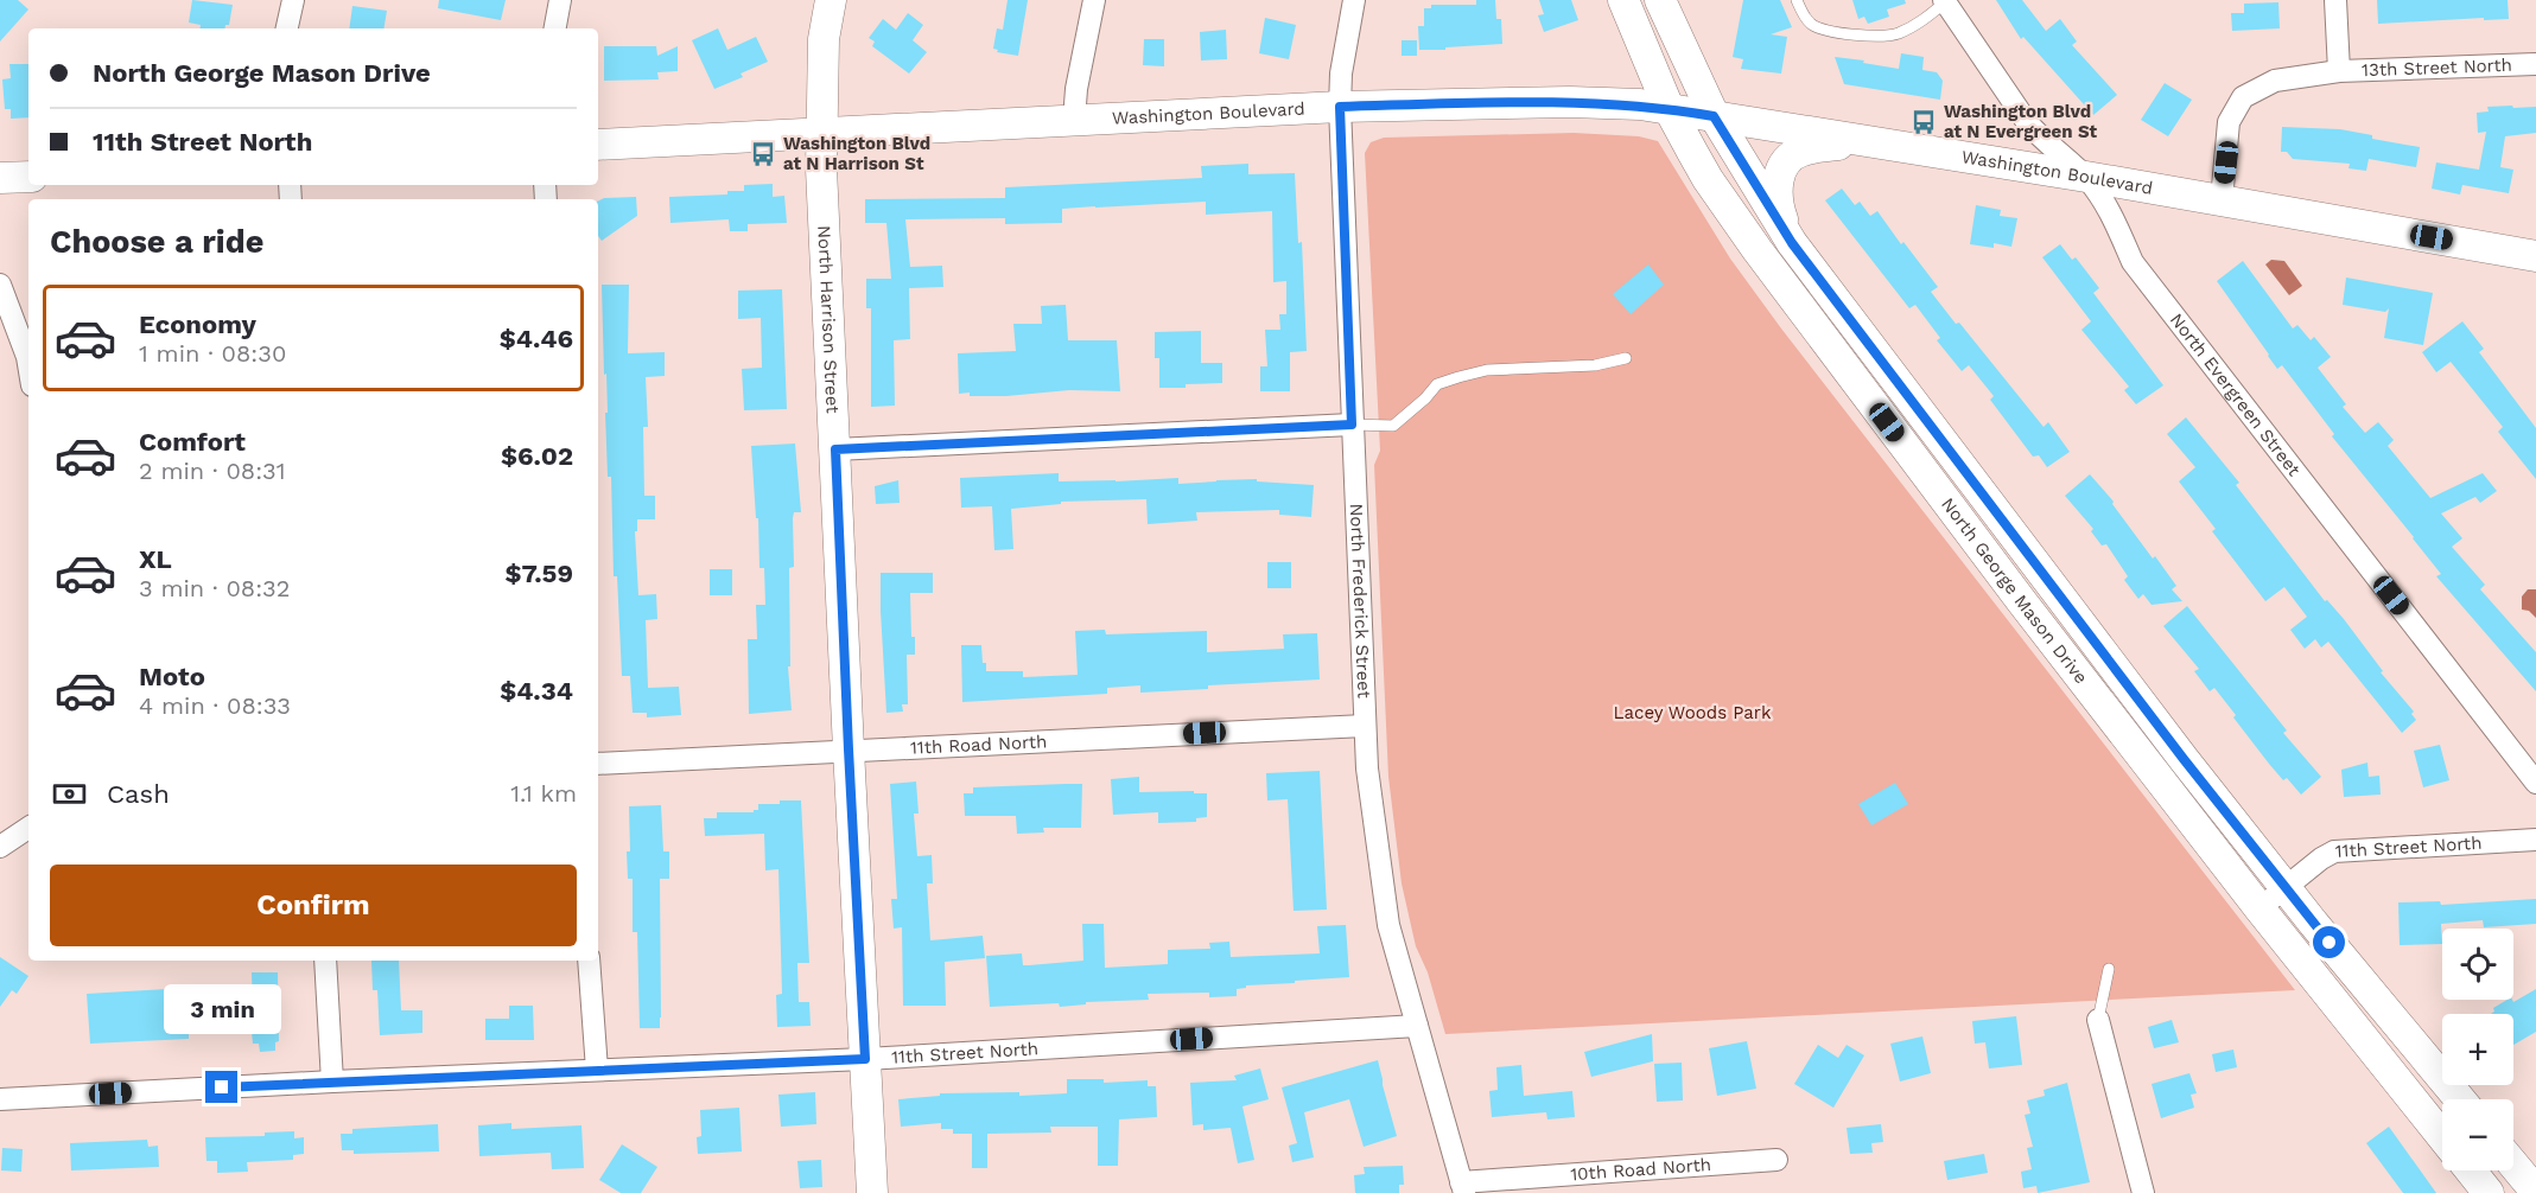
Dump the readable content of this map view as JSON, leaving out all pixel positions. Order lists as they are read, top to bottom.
{
  "streets": {
    "main road": ["Washington Boulevard", "North Harrison Street", "North George Mason Drive"],
    "street": [
      "13th Street North",
      "North Evergreen Street",
      "North Frederick Street",
      "11th Road North",
      "11th Street North",
      "10th Road North"
    ]
  },
  "crossings": [
    ["13th Street North", "Washington Boulevard"],
    ["Washington Boulevard", "North Harrison Street"],
    ["Washington Boulevard", "North Evergreen Street"],
    ["Washington Boulevard", "North George Mason Drive"],
    ["Washington Boulevard", "North Frederick Street"],
    ["North Harrison Street", "11th Road North"],
    ["North Harrison Street", "11th Street North"],
    ["North George Mason Drive", "11th Street North"],
    ["North Frederick Street", "11th Road North"],
    ["North Frederick Street", "11th Street North"],
    ["North Frederick Street", "10th Road North"]
  ],
  "parks": ["Lacey Woods Park"],
  "places": {
    "bus stop": ["Washington Blvd at N Evergreen St", "Washington Blvd at N Harrison St"]
  },
  "page": {
    "banner": ["North George Mason Drive", "11th Street North"],
    "heading": "Choose a ride",
    "list": [
      {
        "name": "Economy",
        "note": "1 min · 08:30",
        "value": "$4.46"
      },
      {
        "name": "Comfort",
        "note": "2 min · 08:31",
        "value": "$6.02"
      },
      {
        "name": "XL",
        "note": "3 min · 08:32",
        "value": "$7.59"
      },
      {
        "name": "Moto",
        "note": "4 min · 08:33",
        "value": "$4.34"
      }
    ],
    "pay": ["Cash", "1.1 km"],
    "buttons": "Confirm",
    "map_buttons": ["+", "−"],
    "bubble": "3 min"
  }
}
